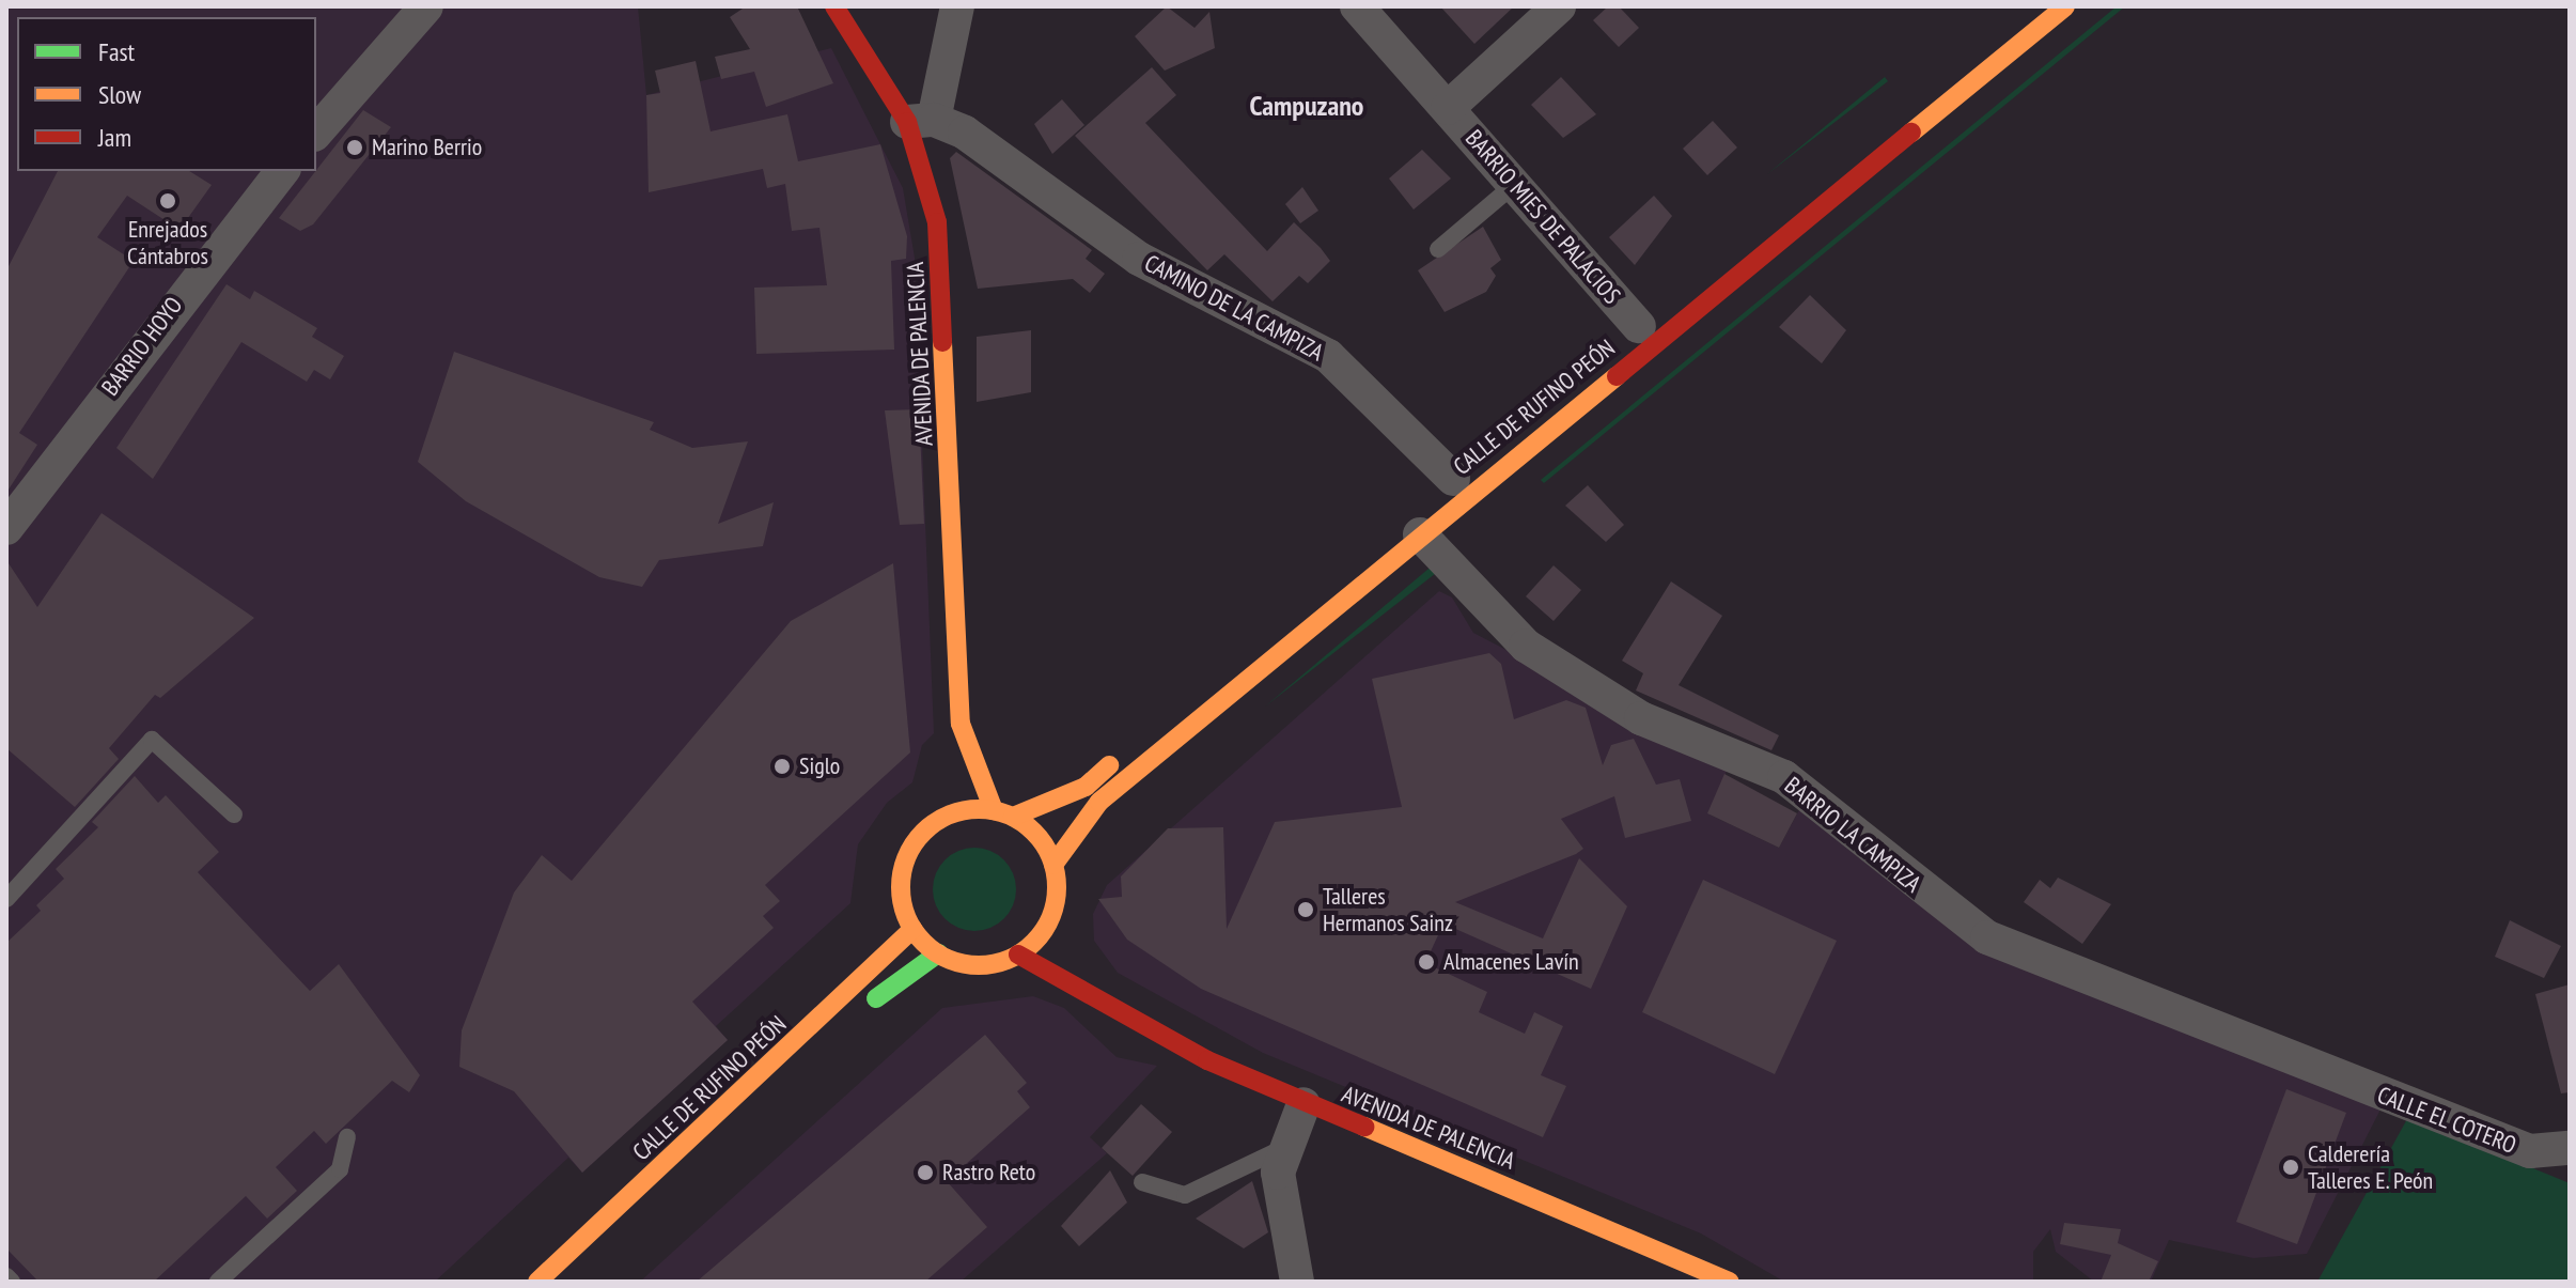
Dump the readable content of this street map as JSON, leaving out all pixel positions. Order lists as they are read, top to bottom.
{
  "streets": {
    "main road": ["AVENIDA DE PALENCIA", "CALLE DE RUFINO PEÓN"],
    "street": [
      "BARRIO MIES DE PALACIOS",
      "CAMINO DE LA CAMPIZA",
      "BARRIO HOYO",
      "BARRIO LA CAMPIZA",
      "CALLE EL COTERO"
    ]
  },
  "crossings": [
    ["CAMINO DE LA CAMPIZA", "AVENIDA DE PALENCIA"],
    ["AVENIDA DE PALENCIA", "CALLE DE RUFINO PEÓN"],
    ["CALLE DE RUFINO PEÓN", "BARRIO LA CAMPIZA"],
    ["BARRIO LA CAMPIZA", "CALLE EL COTERO"]
  ],
  "districts": ["Campuzano"],
  "places": [
    "Marino Berrio",
    "Enrejados Cántabros",
    "Siglo",
    "Talleres Hermanos Sainz",
    "Almacenes Lavín",
    "Calderería Talleres E. Peón",
    "Rastro Reto"
  ],
  "legend": ["Fast", "Slow", "Jam"]
}
